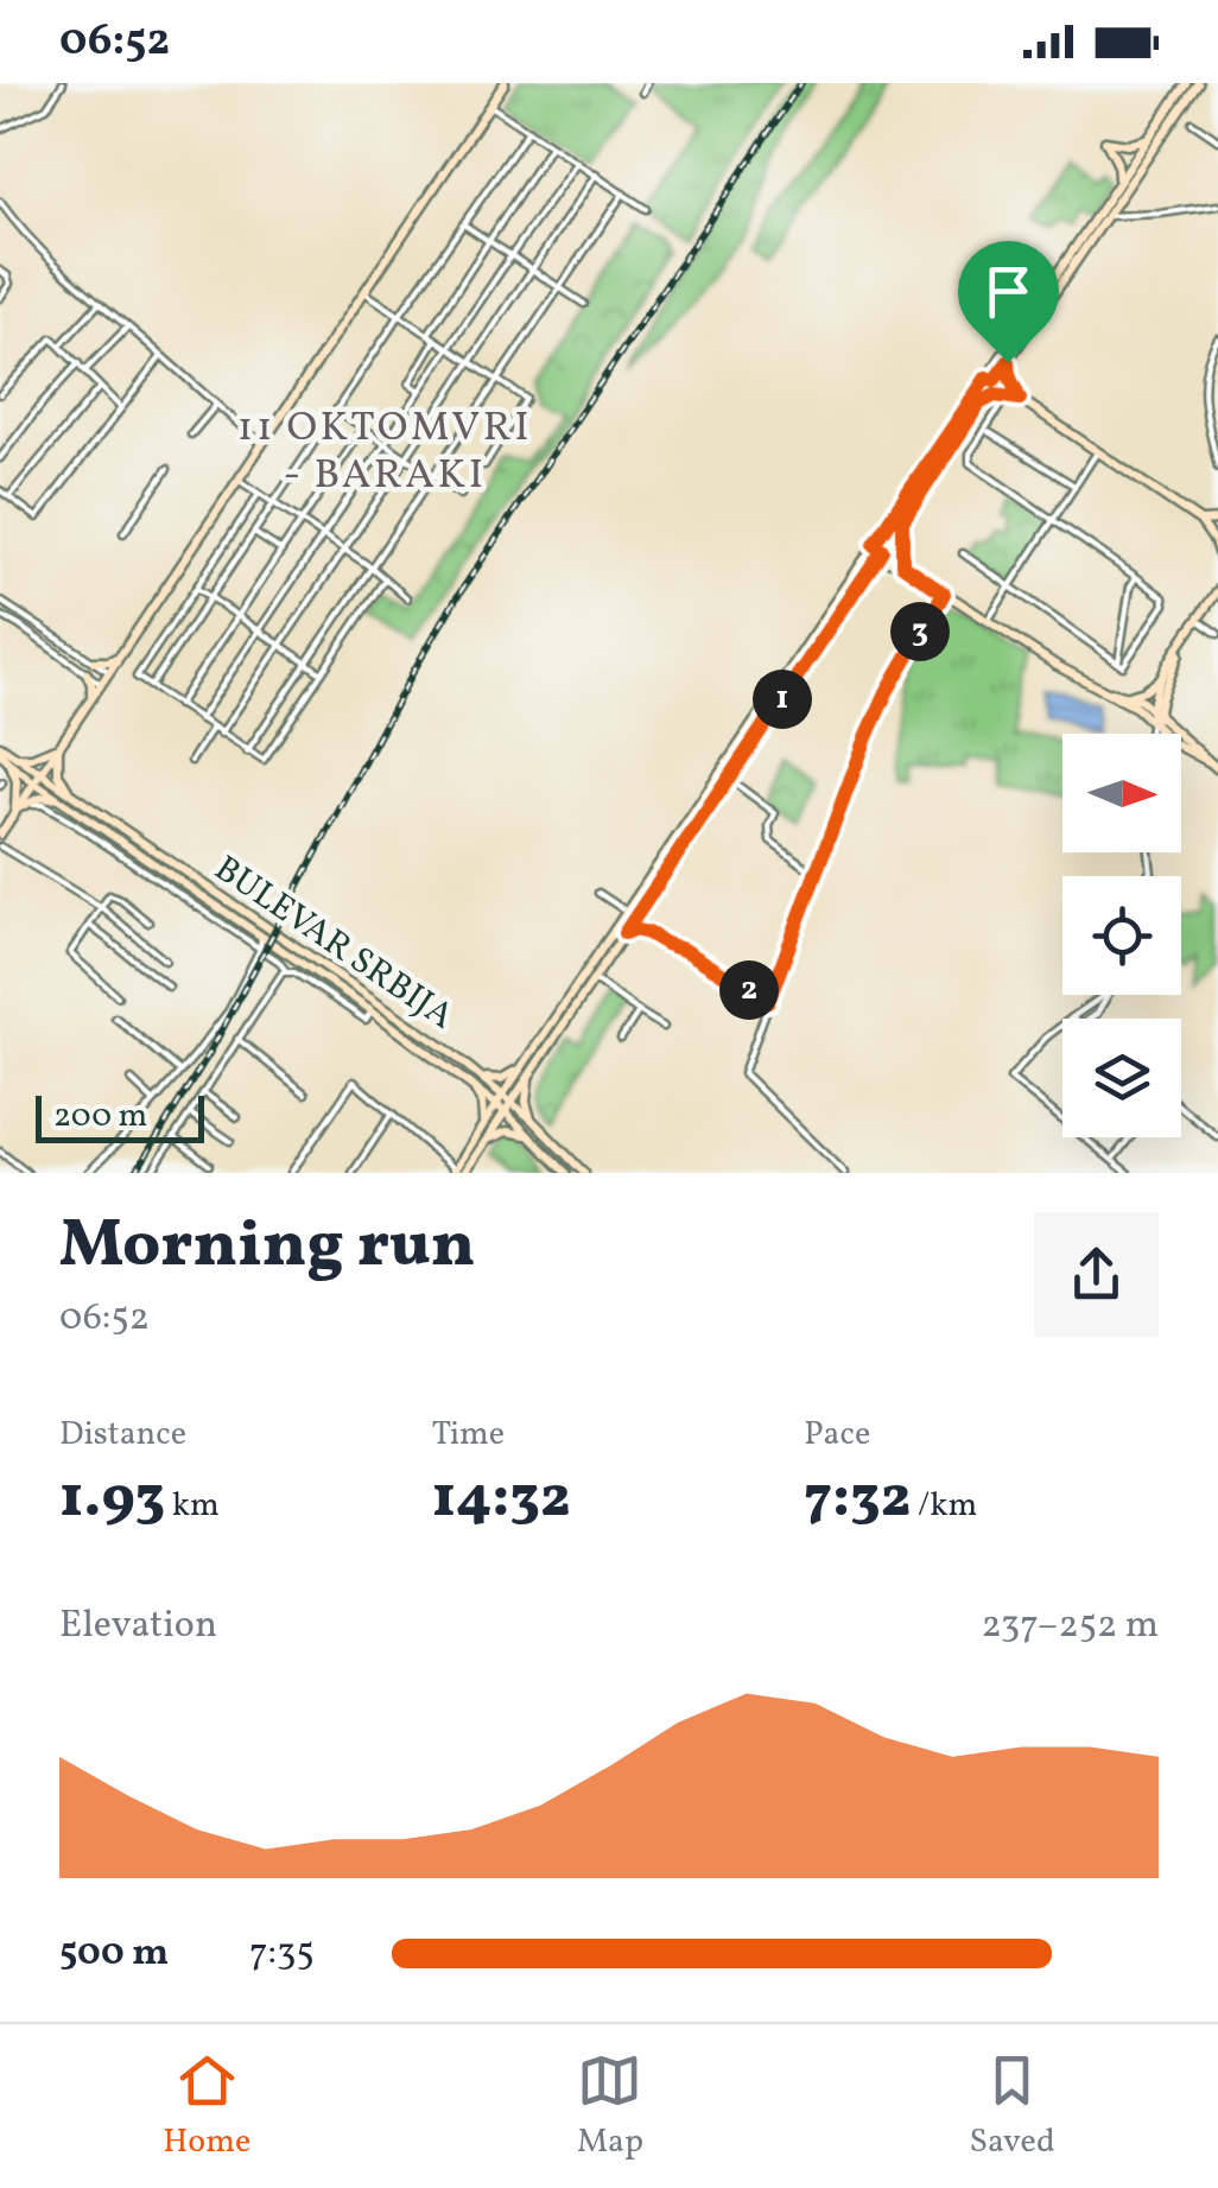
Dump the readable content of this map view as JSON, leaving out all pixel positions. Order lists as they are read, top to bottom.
{
  "streets": {
    "street": ["BULEVAR SRBIJA"]
  },
  "districts": ["11 OKTOMVRI - BARAKI"],
  "scale_bar": "200 m",
  "north": "right",
  "page": {
    "status": "06:52",
    "pins": ["3", "1", "2"],
    "scale": "200 m",
    "heading": ["Morning run", "06:52"],
    "stats": [
      ["Distance", "1.93 km"],
      ["Time", "14:32"],
      ["Pace", "7:32 /km"]
    ],
    "chart": ["Elevation", "237–252 m"],
    "list": [
      {
        "name": "500 m",
        "note": "7:35"
      }
    ],
    "tabs": ["Home", "Map", "Saved"]
  }
}
